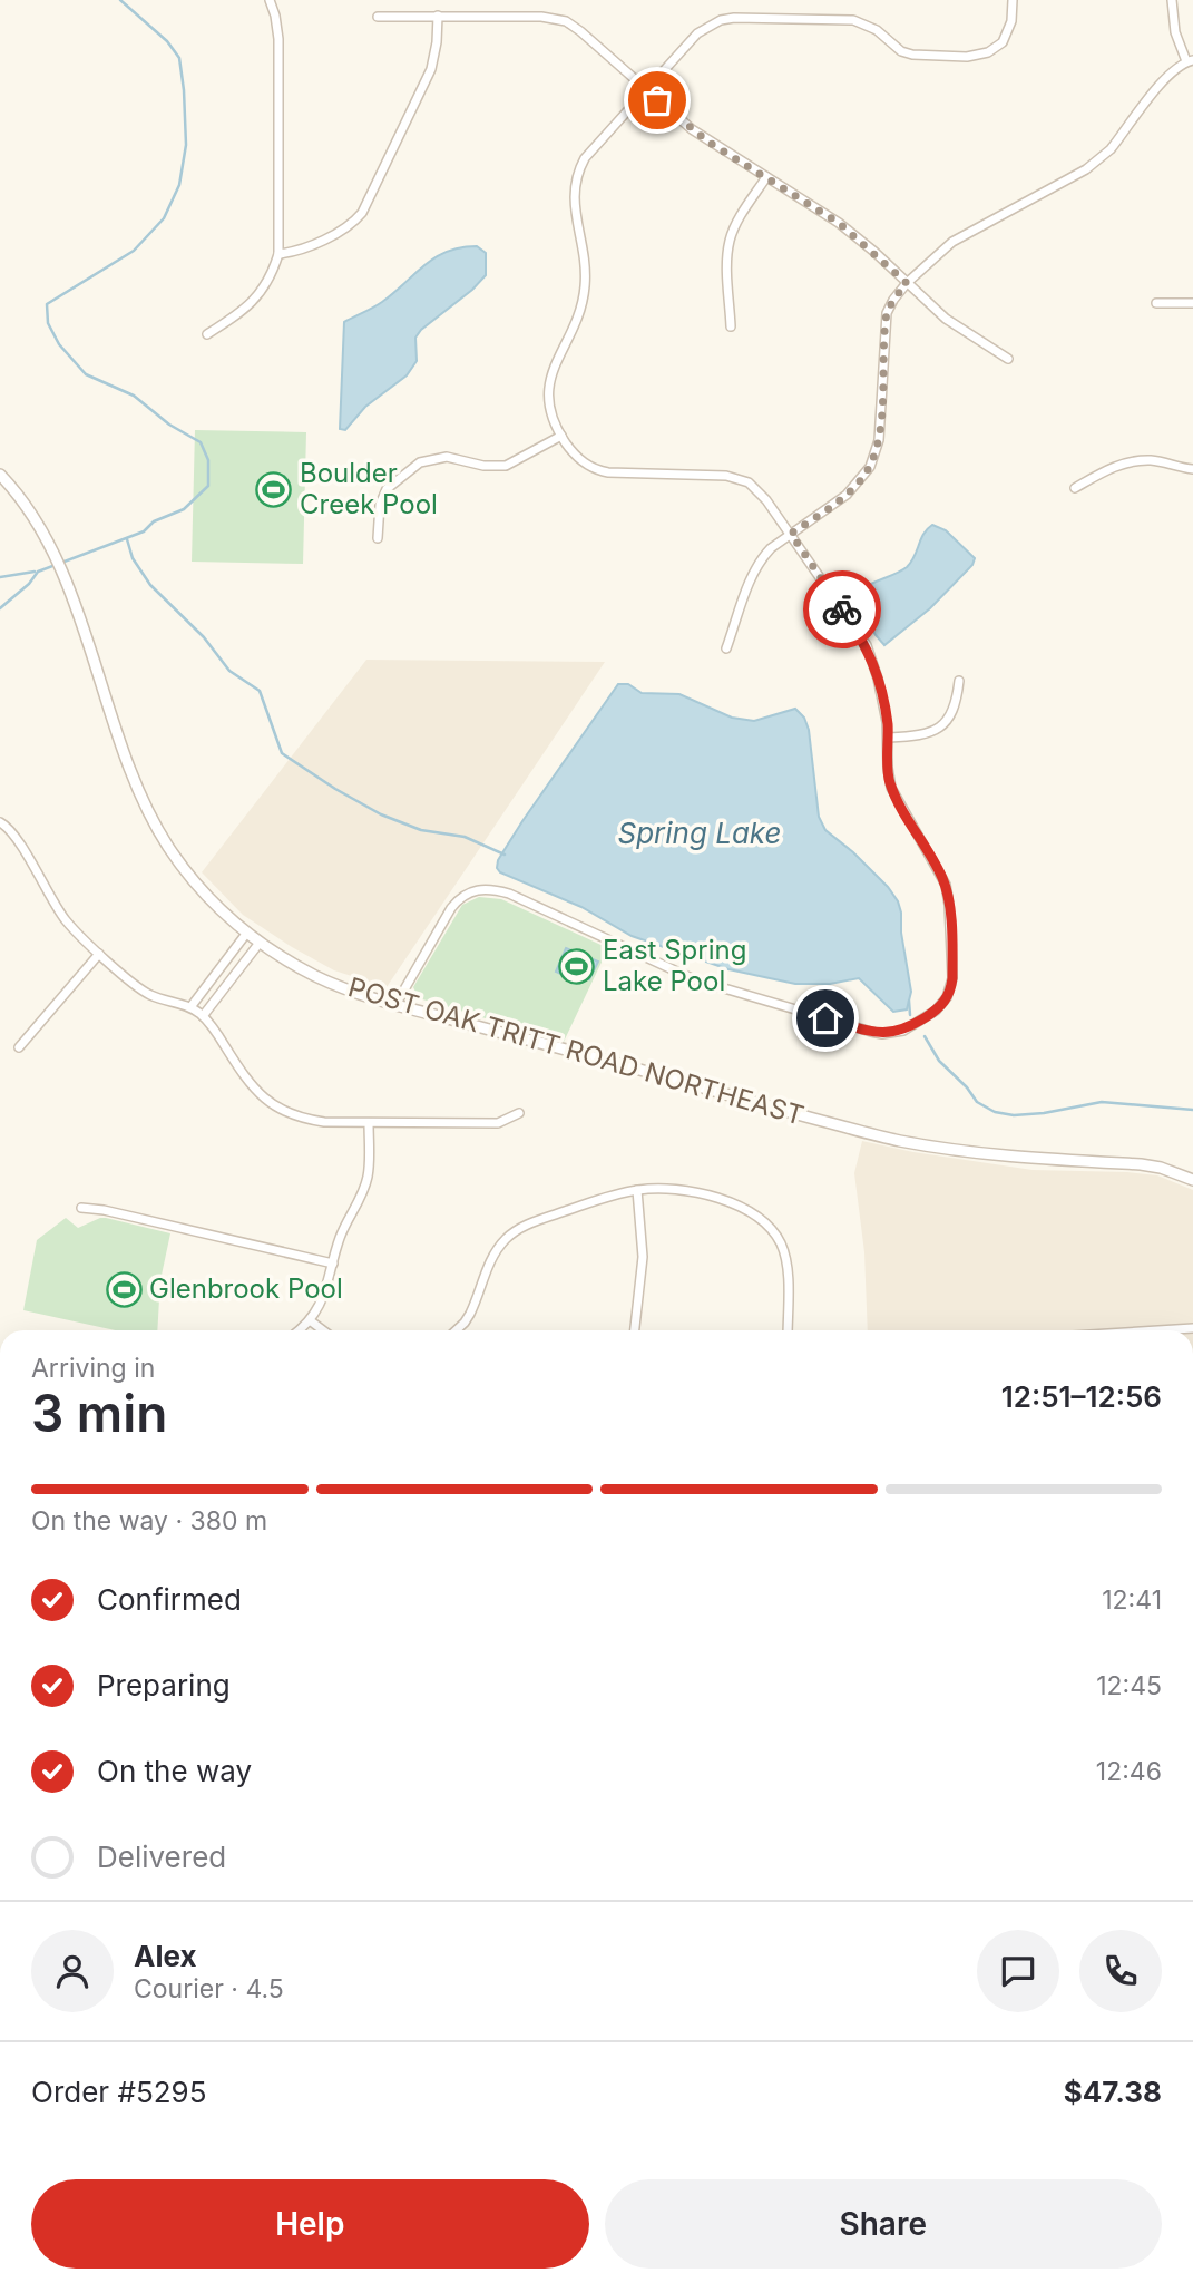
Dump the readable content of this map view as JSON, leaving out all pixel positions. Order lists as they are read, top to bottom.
{
  "streets": {
    "street": ["POST OAK TRITT ROAD NORTHEAST"]
  },
  "water": ["Spring Lake"],
  "places": {
    "sports": ["Boulder Creek Pool", "East Spring Lake Pool", "Glenbrook Pool"]
  },
  "page": {
    "heading": ["3 min", "Arriving in", "12:51–12:56"],
    "panel": [
      "Alex",
      "Courier · 4.5",
      "Order #5295",
      "$47.38"
    ],
    "bar": "On the way · 380 m",
    "list": [
      ["Confirmed", "12:41"],
      ["Preparing", "12:45"],
      ["On the way", "12:46"],
      "Delivered"
    ],
    "buttons": ["Help", "Share"]
  }
}
